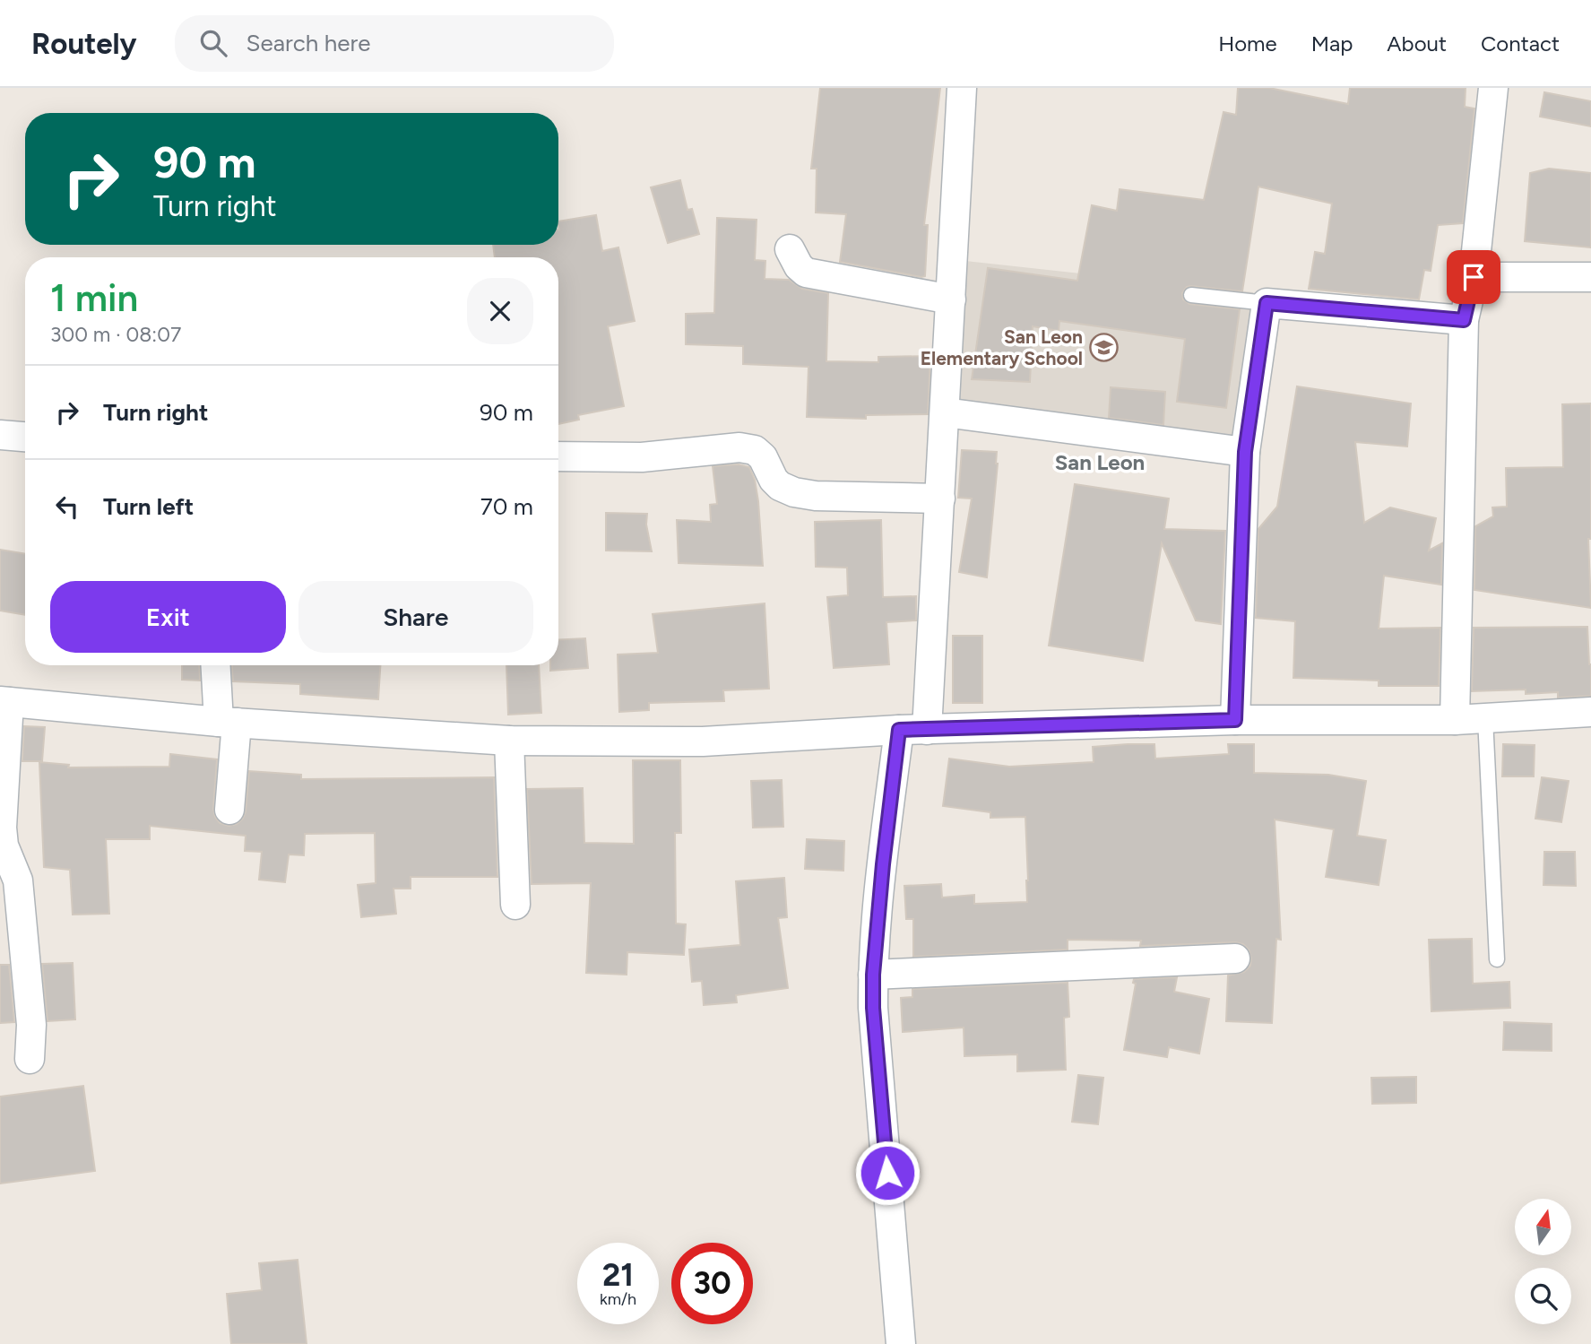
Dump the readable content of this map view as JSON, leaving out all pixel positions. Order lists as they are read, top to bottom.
{
  "districts": ["San Leon"],
  "places": {
    "school or university": ["San Leon Elementary School"]
  },
  "north": "top",
  "page": {
    "header": "Routely",
    "search": "Search here",
    "nav": [
      "Home",
      "Map",
      "About",
      "Contact"
    ],
    "turn": ["90 m", "Turn right"],
    "heading": ["1 min", "300 m · 08:07"],
    "list": [
      {
        "name": "Turn right",
        "value": "90 m"
      },
      {
        "name": "Turn left",
        "value": "70 m"
      }
    ],
    "buttons": ["Exit", "Share"],
    "speed": "21 km/h",
    "limit": "30"
  }
}
